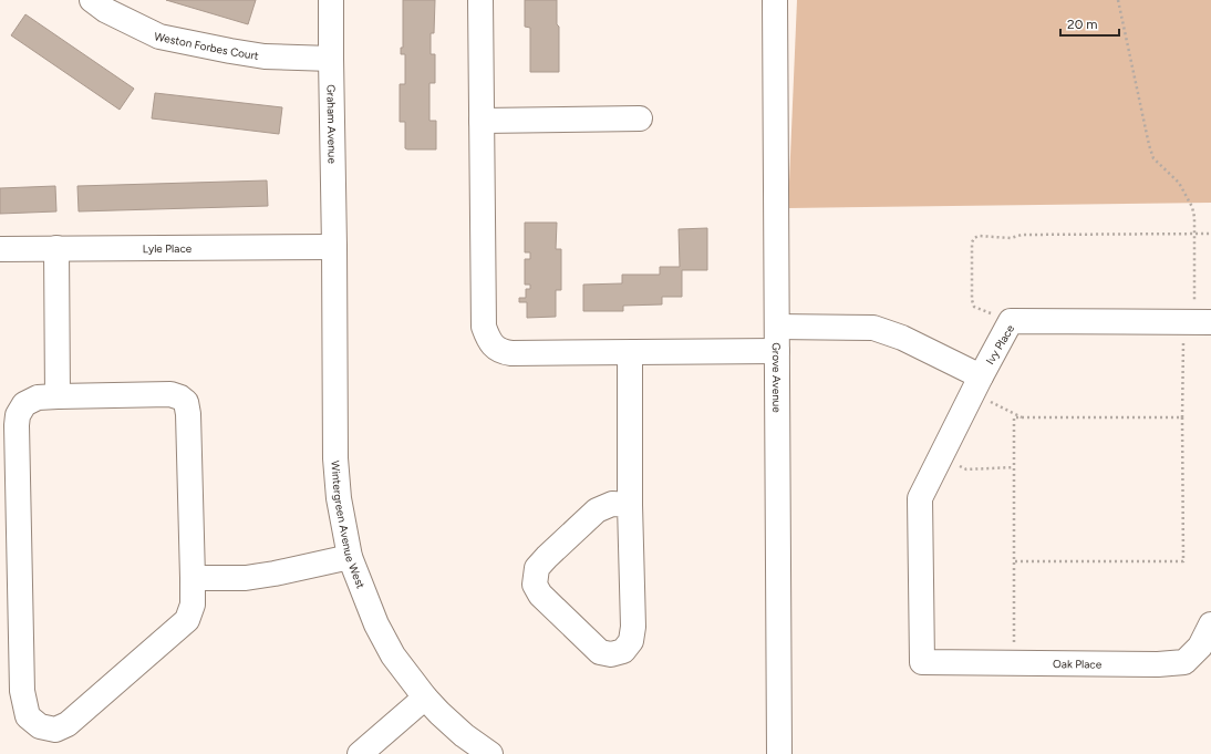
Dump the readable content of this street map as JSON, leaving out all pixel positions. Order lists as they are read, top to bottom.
{
  "streets": {
    "street": [
      "Weston Forbes Court",
      "Graham Avenue",
      "Lyle Place",
      "Ivy Place",
      "Grove Avenue",
      "Wintergreen Avenue West",
      "Oak Place"
    ]
  },
  "crossings": [
    ["Weston Forbes Court", "Graham Avenue"],
    ["Graham Avenue", "Lyle Place"],
    ["Graham Avenue", "Wintergreen Avenue West"],
    ["Lyle Place", "Wintergreen Avenue West"],
    ["Ivy Place", "Grove Avenue"]
  ],
  "scale_bar": "20 m"
}
